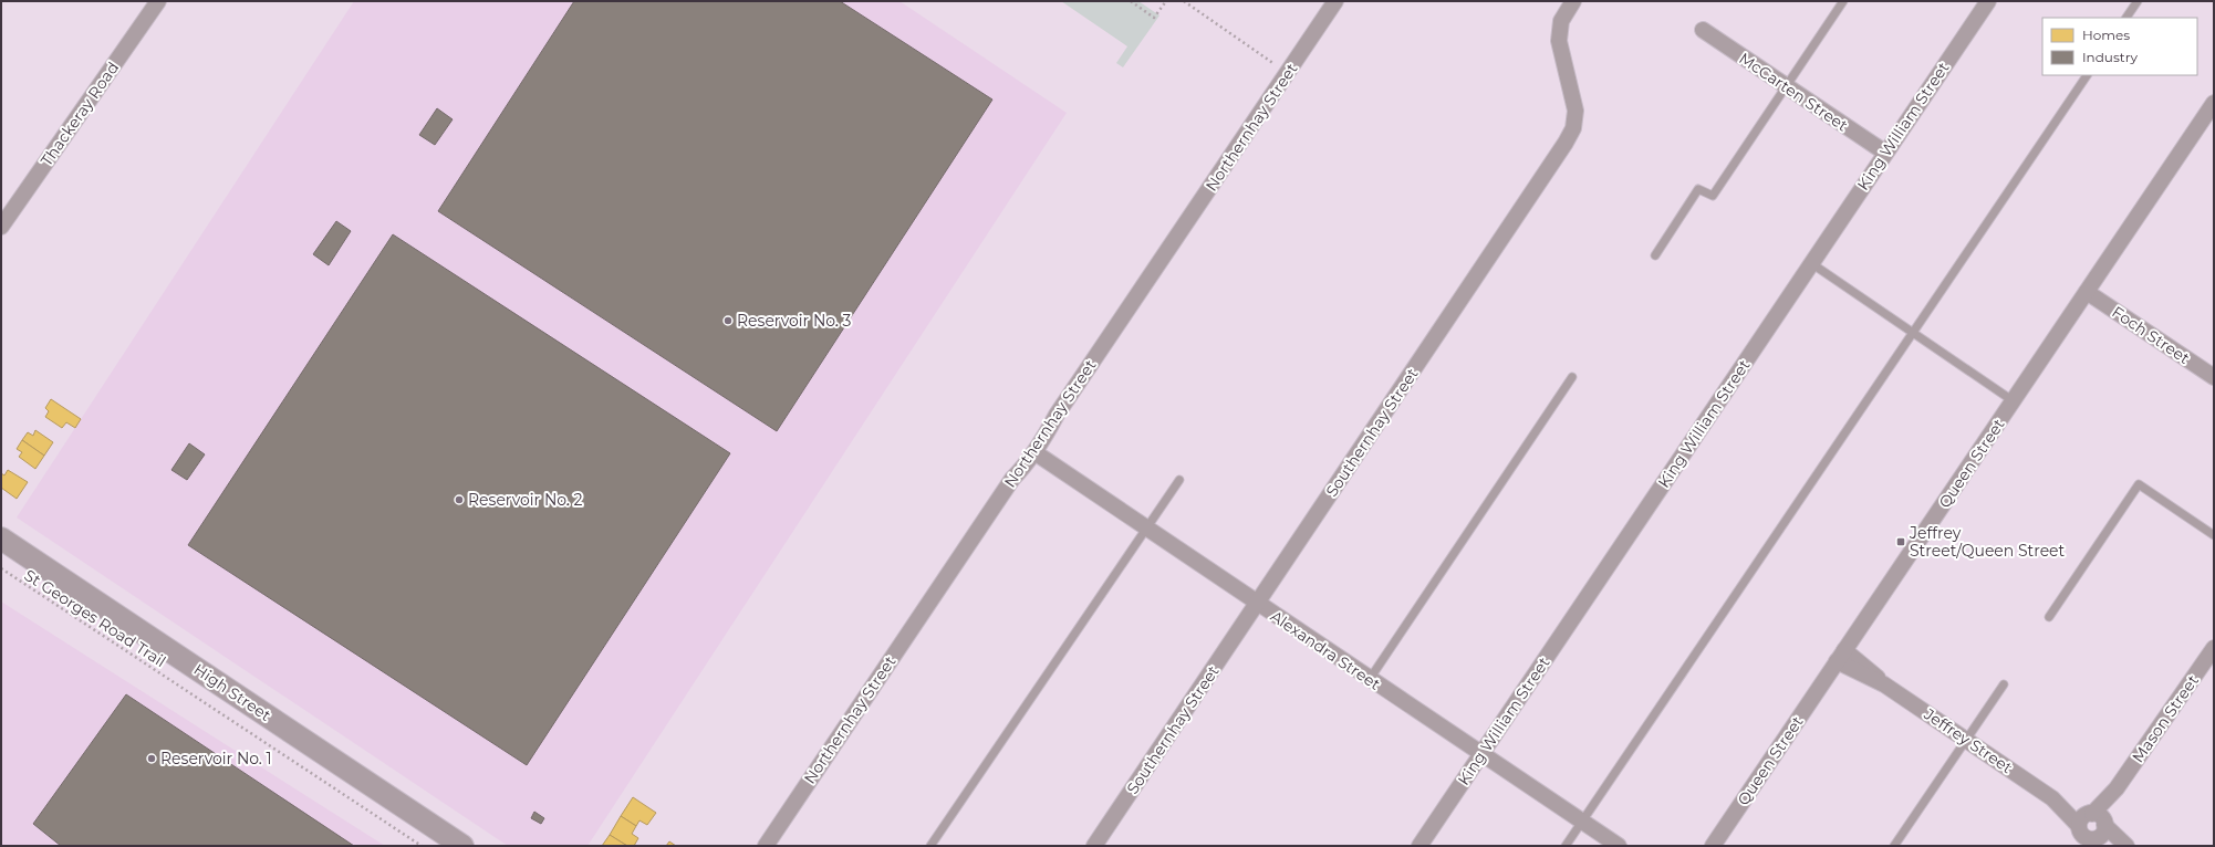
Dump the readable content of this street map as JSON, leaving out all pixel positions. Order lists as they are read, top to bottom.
{
  "streets": {
    "main road": ["High Street"],
    "street": [
      "McCarten Street",
      "Thackeray Road",
      "King William Street",
      "Northernhay Street",
      "Foch Street",
      "Southernhay Street",
      "Queen Street",
      "Alexandra Street",
      "Mason Street",
      "Jeffrey Street"
    ],
    "path": ["St Georges Road Trail"]
  },
  "crossings": [
    ["McCarten Street", "King William Street"],
    ["King William Street", "Alexandra Street"],
    ["Northernhay Street", "Alexandra Street"],
    ["Foch Street", "Queen Street"],
    ["Southernhay Street", "Alexandra Street"],
    ["Queen Street", "Jeffrey Street"],
    ["Mason Street", "Jeffrey Street"]
  ],
  "places": {
    "other": ["Reservoir No. 3", "Reservoir No. 2", "Reservoir No. 1"],
    "transit": ["Jeffrey Street/Queen Street"]
  },
  "legend": ["Homes", "Industry"]
}
